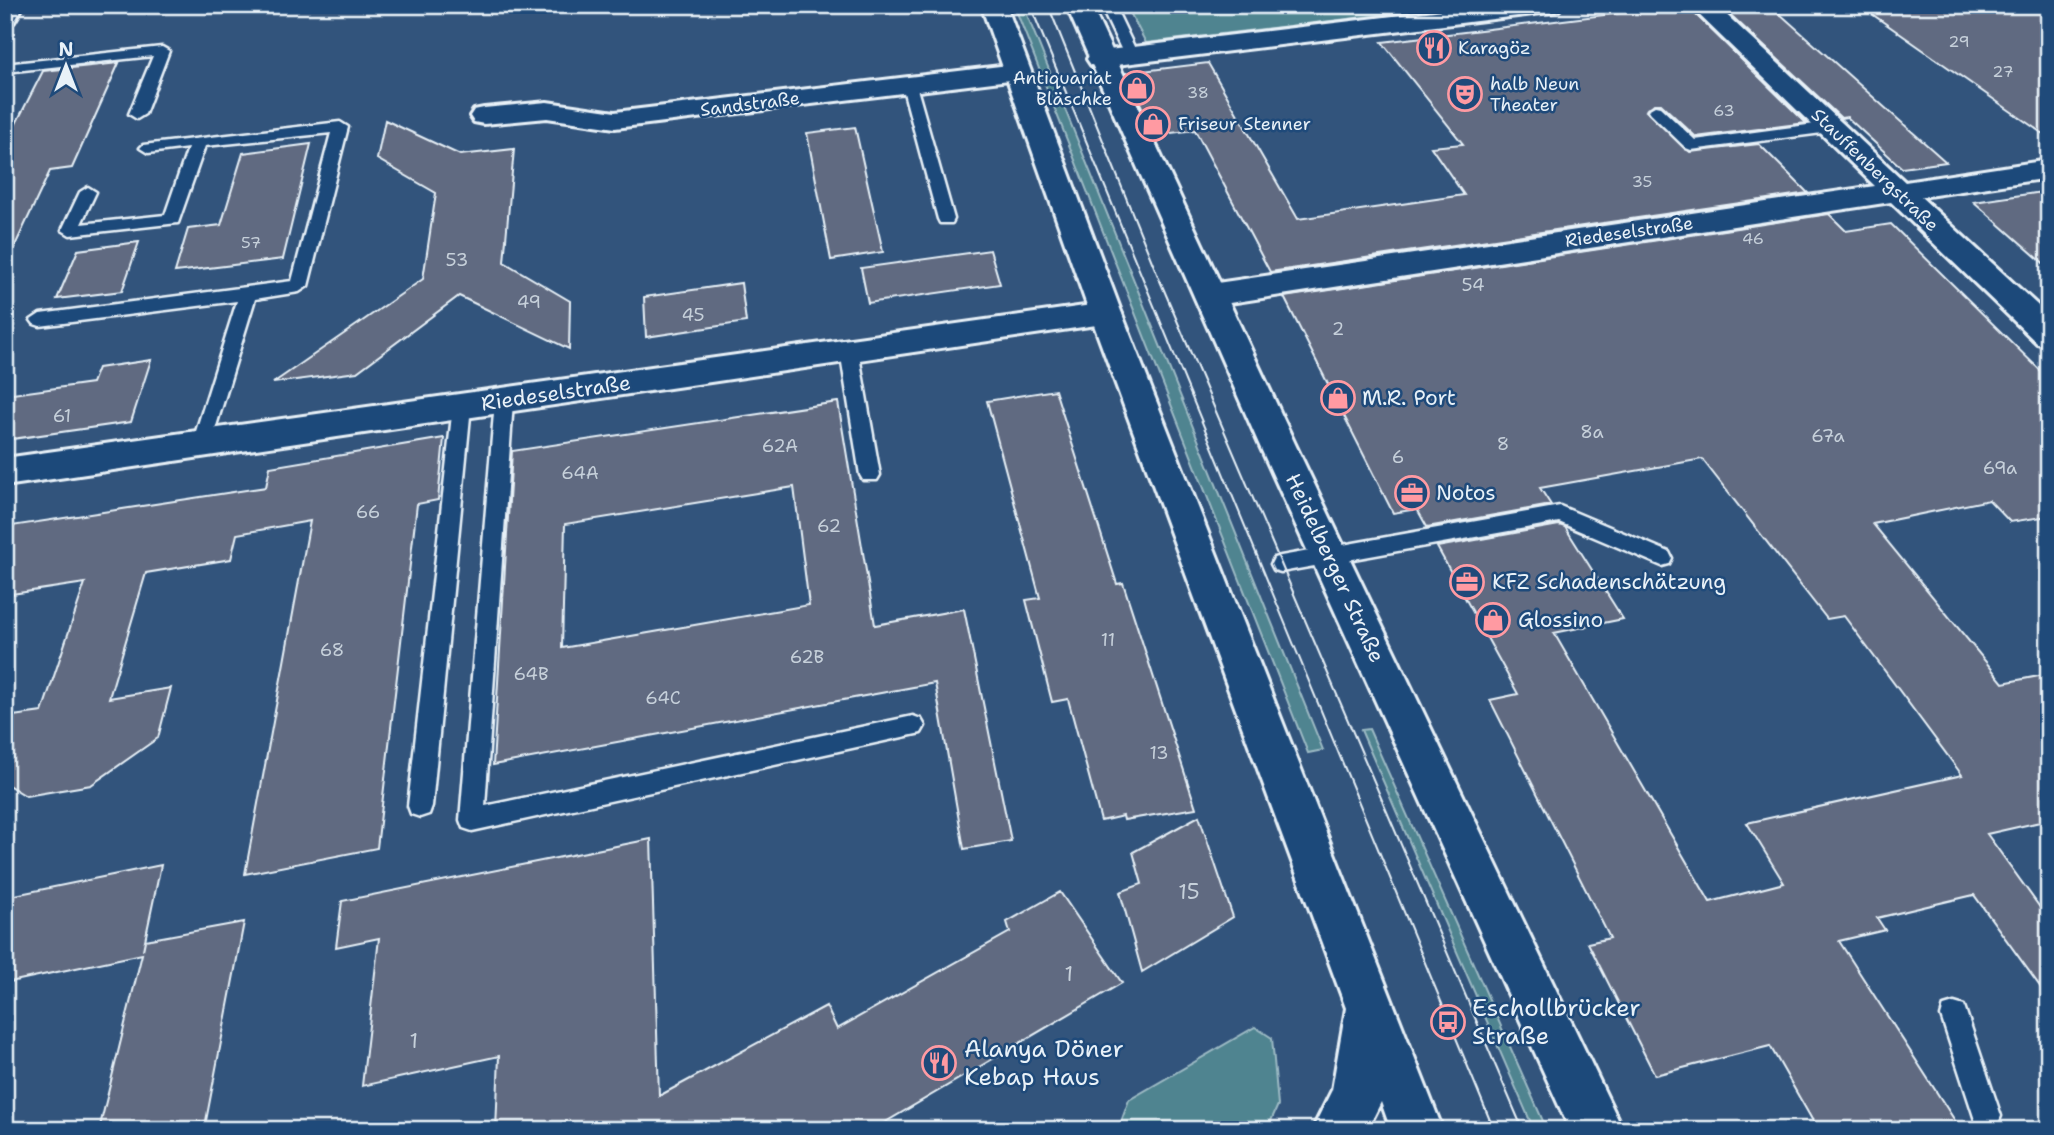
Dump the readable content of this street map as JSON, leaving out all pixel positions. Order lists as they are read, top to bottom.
{
  "streets": {
    "street": [
      "Sandstraße",
      "Stauffenbergstraße",
      "Riedeselstraße",
      "Heidelberger Straße"
    ]
  },
  "crossings": [
    ["Stauffenbergstraße", "Riedeselstraße"],
    ["Riedeselstraße", "Heidelberger Straße"]
  ],
  "places": {
    "restaurant": ["Karagöz", "Alanya Döner Kebap Haus"],
    "shop": [
      "Antiquariat Bläschke",
      "Friseur Stenner",
      "M.R. Port",
      "Glossino"
    ],
    "theatre": ["halb Neun Theater"],
    "office": ["Notos", "KFZ Schadenschätzung"],
    "bus stop": ["Eschollbrücker Straße"]
  },
  "house_numbers": [
    "29",
    "27",
    "38",
    "63",
    "35",
    "46",
    "57",
    "53",
    "54",
    "49",
    "45",
    "2",
    "61",
    "8a",
    "67a",
    "8",
    "62A",
    "6",
    "69a",
    "64A",
    "66",
    "62",
    "11",
    "68",
    "62B",
    "64B",
    "64C",
    "13",
    "15",
    "1",
    "1"
  ],
  "north": "top"
}
